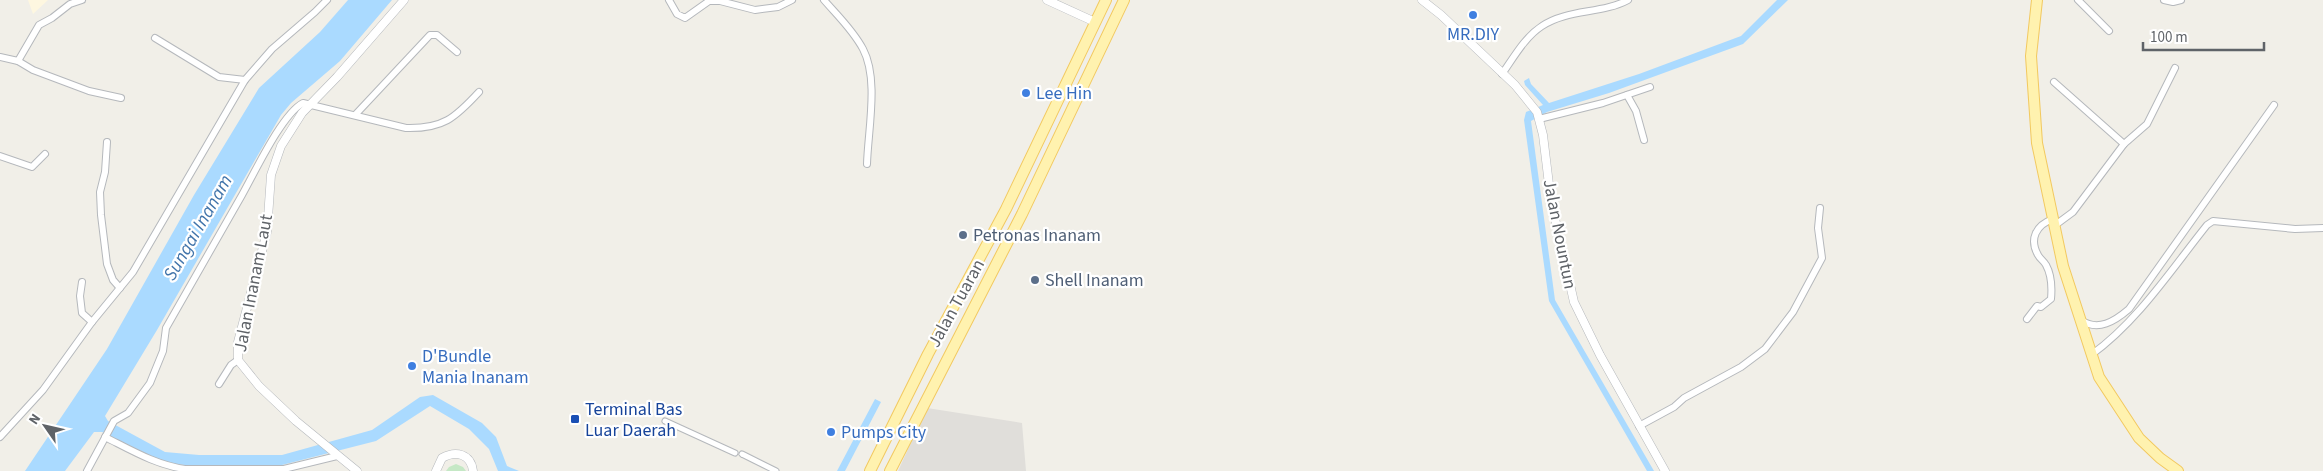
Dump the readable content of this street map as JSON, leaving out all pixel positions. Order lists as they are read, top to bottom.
{
  "streets": {
    "main road": ["Jalan Tuaran"],
    "street": ["Jalan Nountun", "Jalan Inanam Laut"]
  },
  "water": ["Sungai Inanam"],
  "places": {
    "other": [
      "MR.DIY",
      "Lee Hin",
      "Petronas Inanam",
      "Shell Inanam",
      "D'Bundle Mania Inanam",
      "Pumps City"
    ],
    "transit": ["Terminal Bas Luar Daerah"]
  },
  "scale_bar": "100 m",
  "north": "top left"
}
